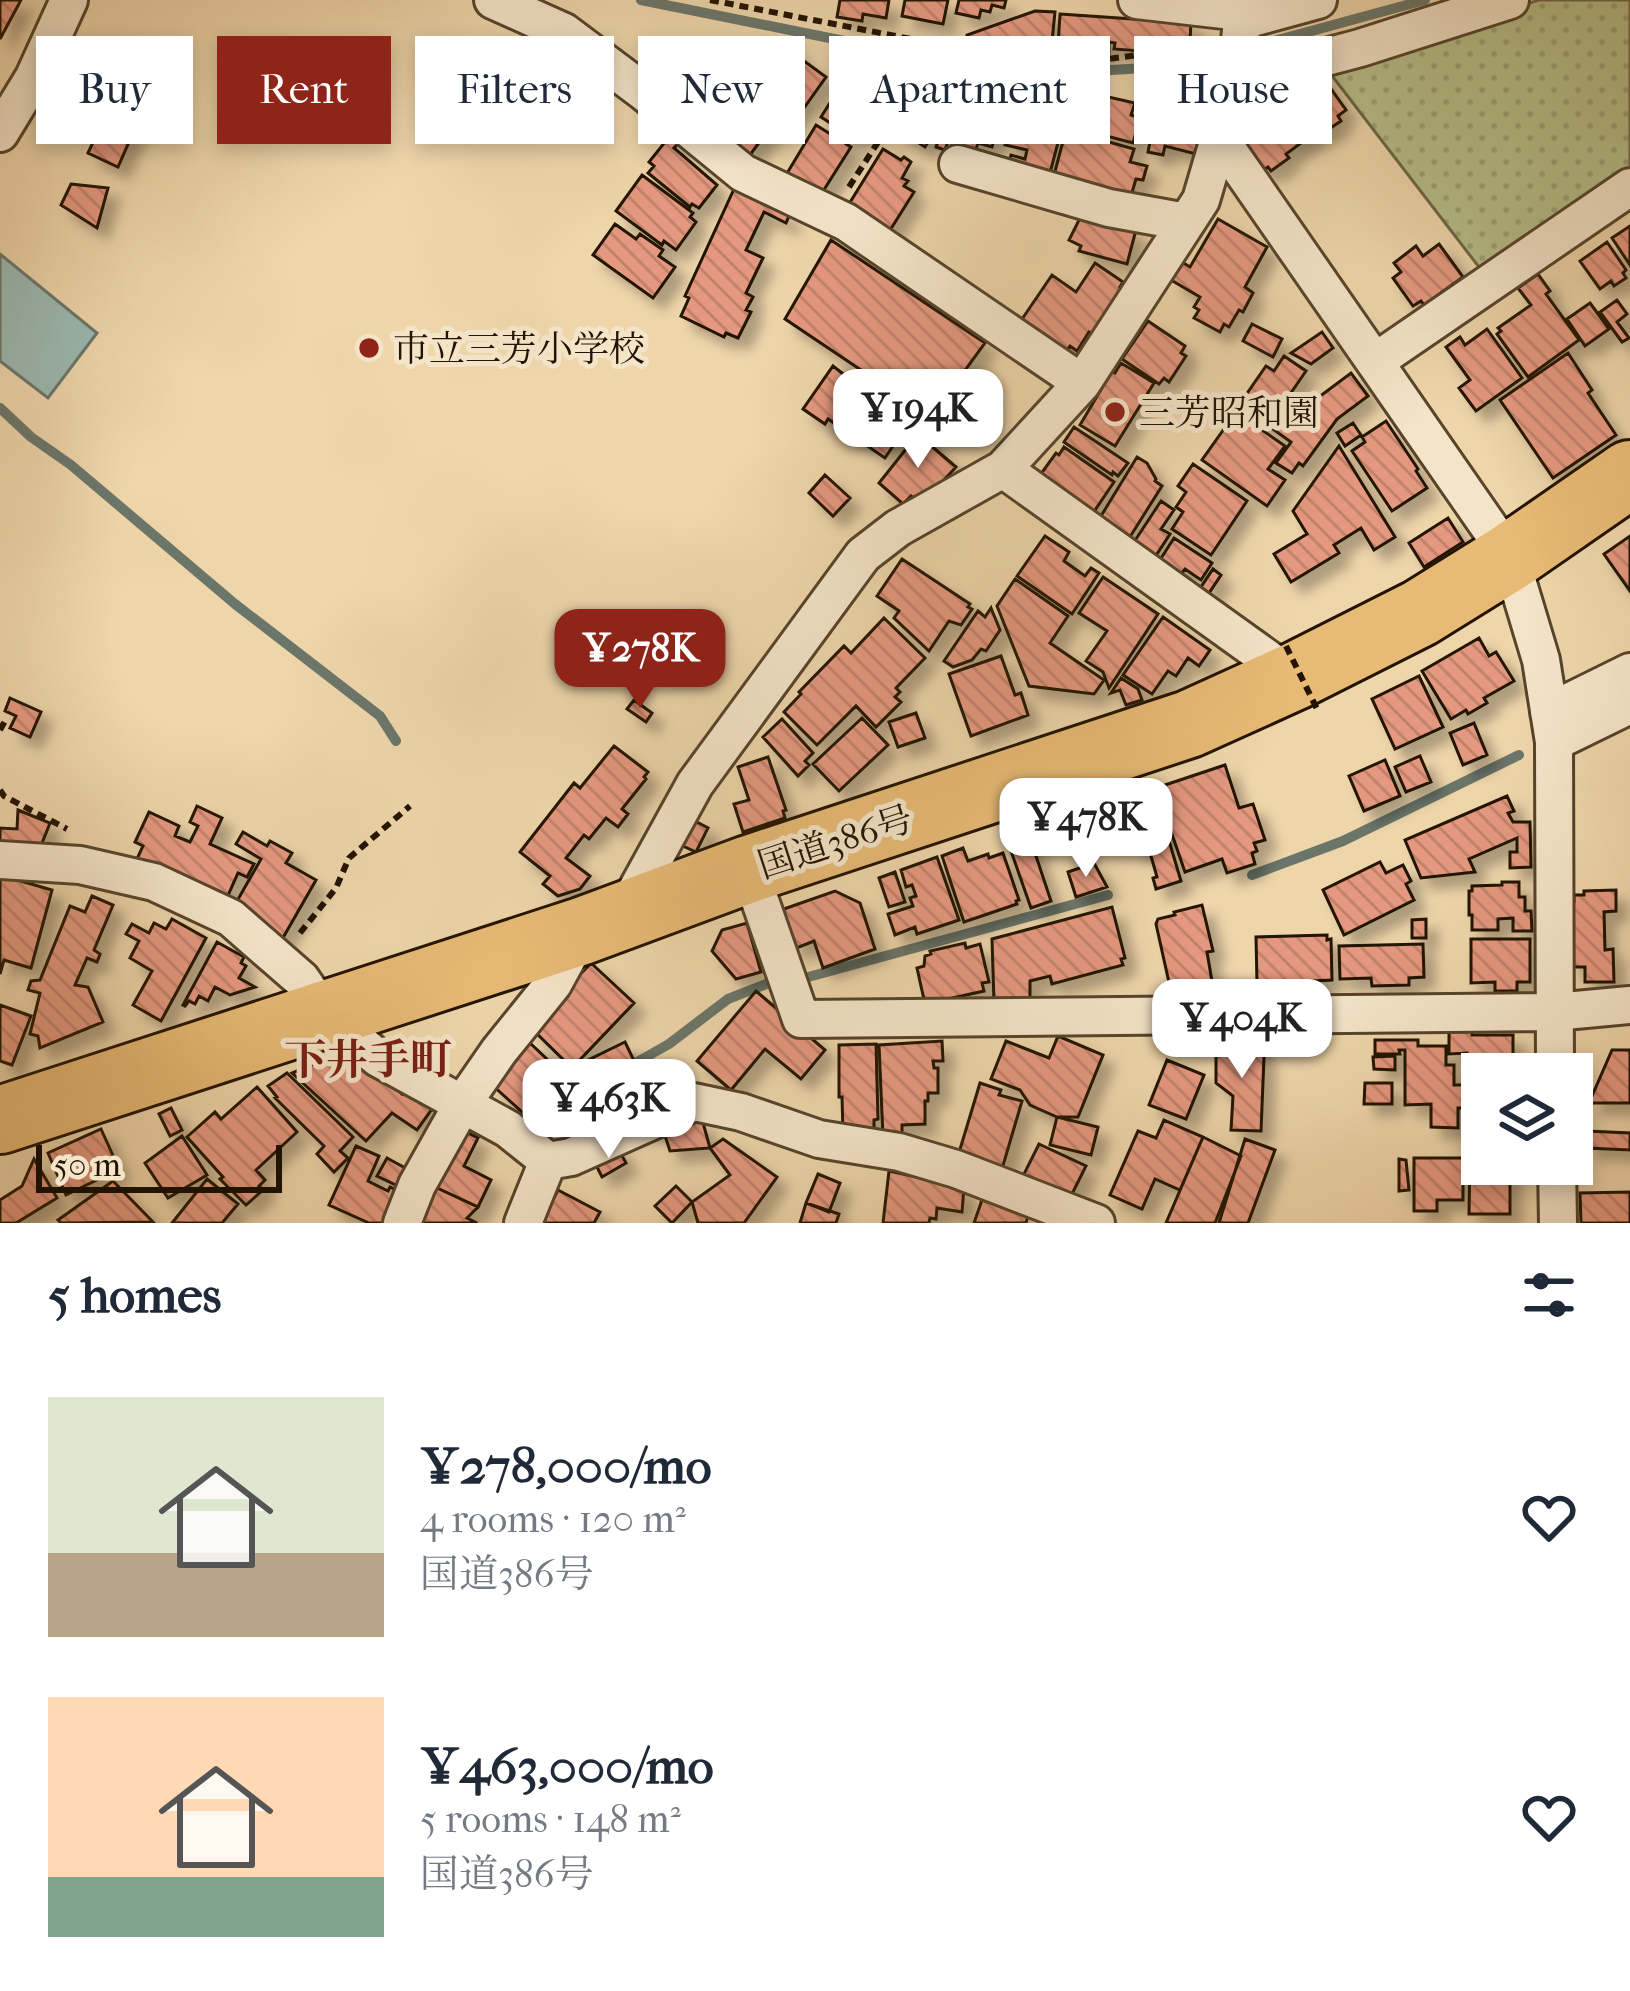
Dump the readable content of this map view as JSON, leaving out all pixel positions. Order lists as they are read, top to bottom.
{
  "streets": {
    "highway": ["国道386号"]
  },
  "districts": ["下井手町"],
  "places": ["市立三芳小学校", "三芳昭和園"],
  "scale_bar": "50 m",
  "page": {
    "chip": [
      "Buy",
      "Rent",
      "Filters",
      "New",
      "Apartment",
      "House"
    ],
    "price": [
      "¥194K",
      "¥278K",
      "¥478K",
      "¥404K",
      "¥463K"
    ],
    "scale": "50 m",
    "heading": "5 homes",
    "list": [
      {
        "name": "¥278,000/mo",
        "note": "4 rooms · 120 m² · 国道386号"
      },
      {
        "name": "¥463,000/mo",
        "note": "5 rooms · 148 m² · 国道386号"
      }
    ]
  }
}
